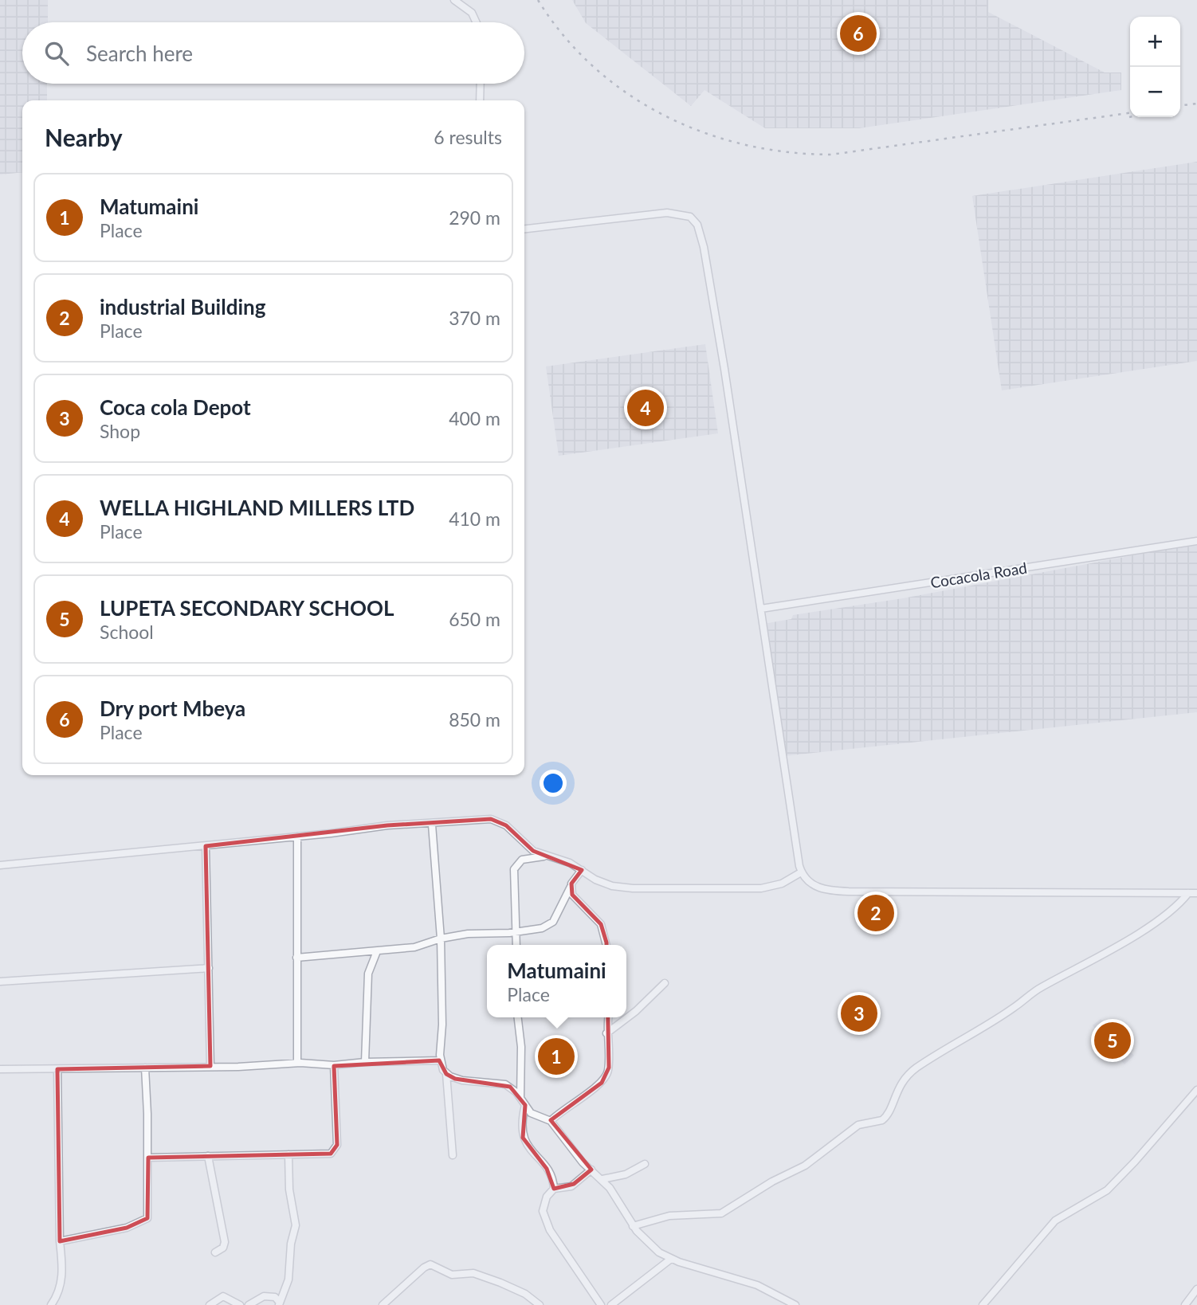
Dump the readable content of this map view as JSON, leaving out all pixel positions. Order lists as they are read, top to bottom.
{
  "streets": {
    "street": ["Cocacola Road"]
  },
  "page": {
    "pins": [
      "6",
      "4",
      "2",
      "3",
      "5",
      "1"
    ],
    "map_buttons": ["+", "−"],
    "search": "Search here",
    "heading": ["Nearby", "6 results"],
    "list": [
      {
        "mark": "1",
        "name": "Matumaini",
        "note": "Place",
        "value": "290 m"
      },
      {
        "mark": "2",
        "name": "industrial Building",
        "note": "Place",
        "value": "370 m"
      },
      {
        "mark": "3",
        "name": "Coca cola Depot",
        "note": "Shop",
        "value": "400 m"
      },
      {
        "mark": "4",
        "name": "WELLA HIGHLAND MILLERS LTD",
        "note": "Place",
        "value": "410 m"
      },
      {
        "mark": "5",
        "name": "LUPETA SECONDARY SCHOOL",
        "note": "School",
        "value": "650 m"
      },
      {
        "mark": "6",
        "name": "Dry port Mbeya",
        "note": "Place",
        "value": "850 m"
      }
    ],
    "popup": ["Matumaini", "Place"]
  }
}
